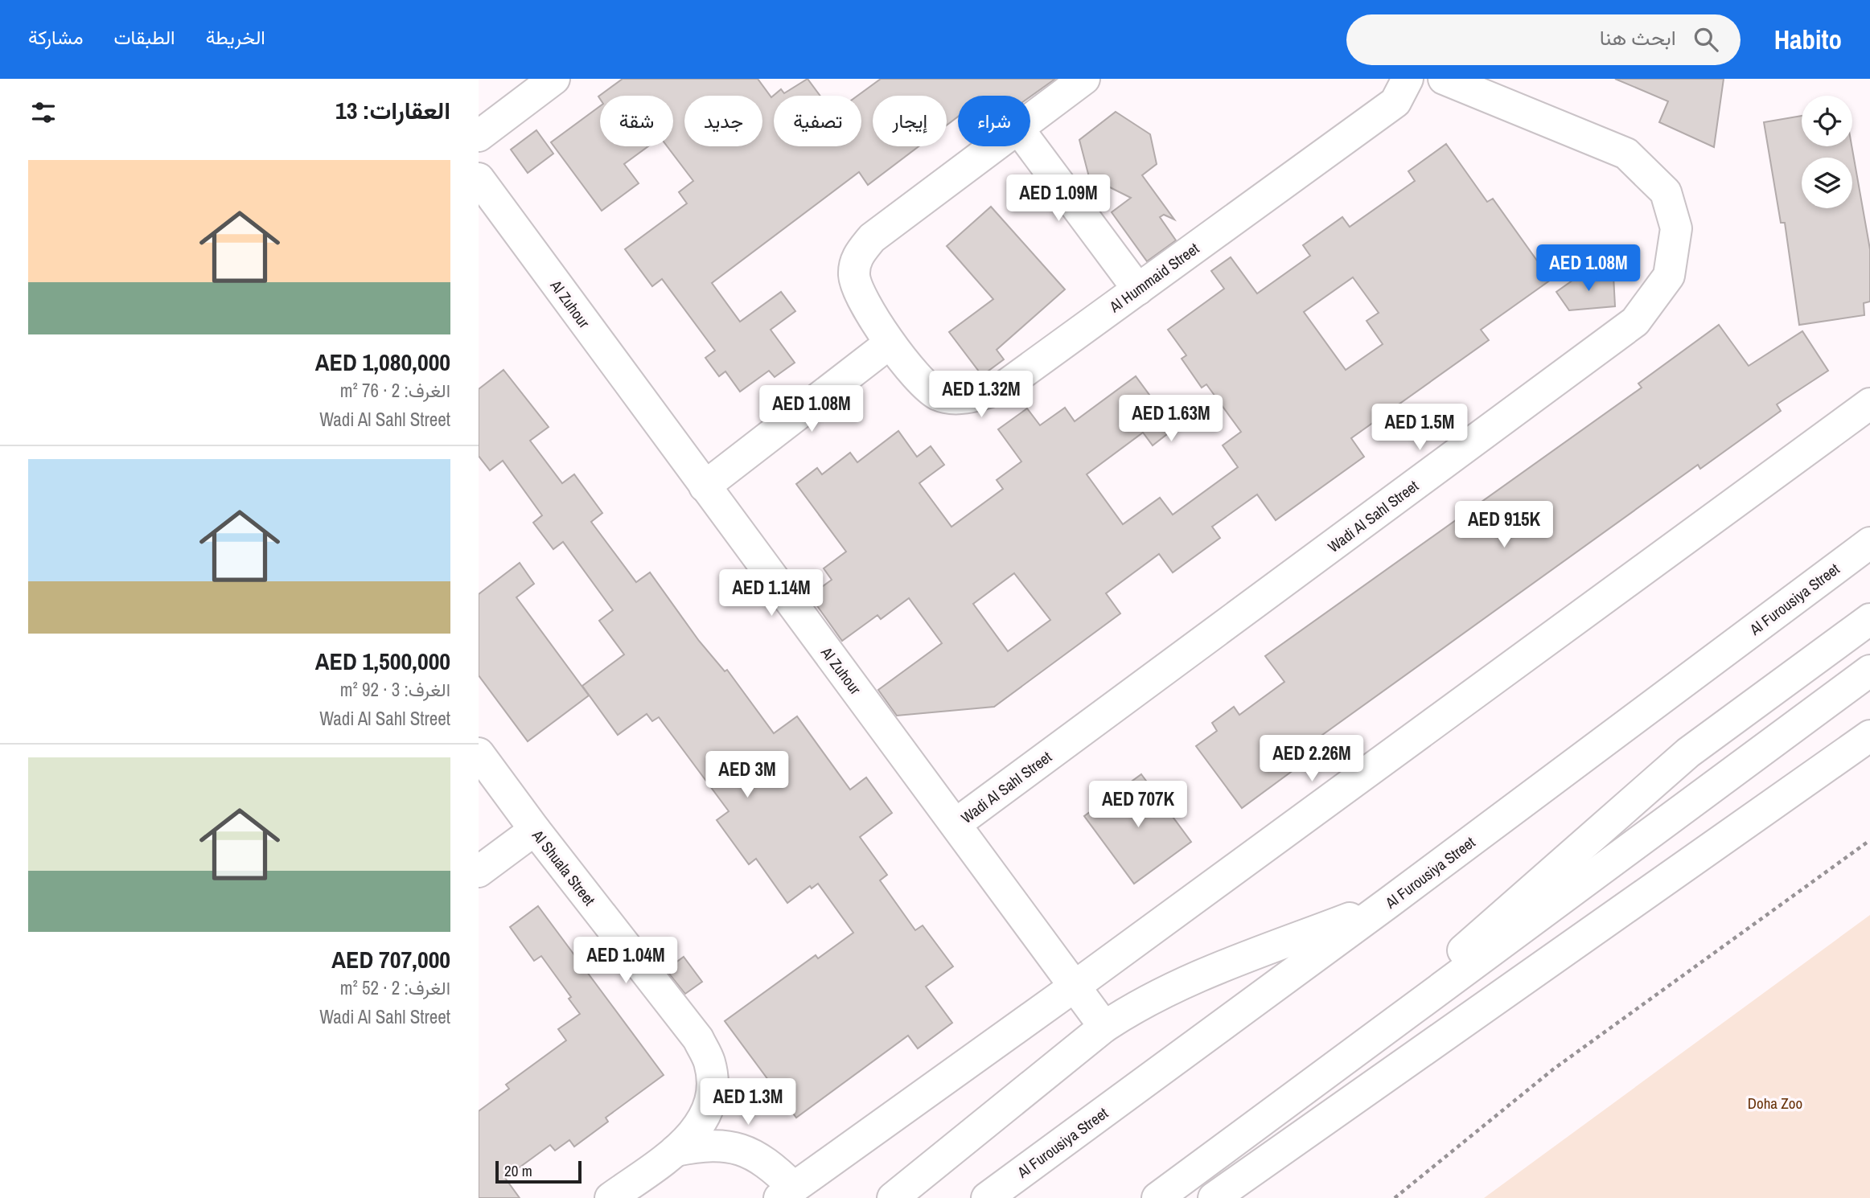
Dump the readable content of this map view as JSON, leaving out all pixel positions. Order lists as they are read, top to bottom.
{
  "streets": {
    "main road": [
      "Al Hummaid Street",
      "Al Zuhour",
      "Wadi Al Sahl Street",
      "Al Furousiya Street",
      "Al Shuala Street"
    ]
  },
  "crossings": [
    ["Al Zuhour", "Wadi Al Sahl Street"]
  ],
  "parks": ["Doha Zoo"],
  "scale_bar": "20 m",
  "page": {
    "header": "Habito",
    "search": "ابحث هنا",
    "nav": ["الخريطة", "الطبقات", "مشاركة"],
    "heading": "العقارات: 13",
    "chip": [
      "شراء",
      "إيجار",
      "تصفية",
      "جديد",
      "شقة"
    ],
    "list": [
      {
        "name": "AED 1,080,000",
        "note": "الغرف: 2 · 76 m² · Wadi Al Sahl Street"
      },
      {
        "name": "AED 1,500,000",
        "note": "الغرف: 3 · 92 m² · Wadi Al Sahl Street"
      },
      {
        "name": "AED 707,000",
        "note": "الغرف: 2 · 52 m² · Wadi Al Sahl Street"
      }
    ],
    "price": [
      "AED 1.09M",
      "AED 1.08M",
      "AED 1.32M",
      "AED 1.08M",
      "AED 1.63M",
      "AED 1.5M",
      "AED 915K",
      "AED 1.14M",
      "AED 2.26M",
      "AED 3M",
      "AED 707K",
      "AED 1.04M",
      "AED 1.3M"
    ],
    "scale": "20 m"
  }
}
